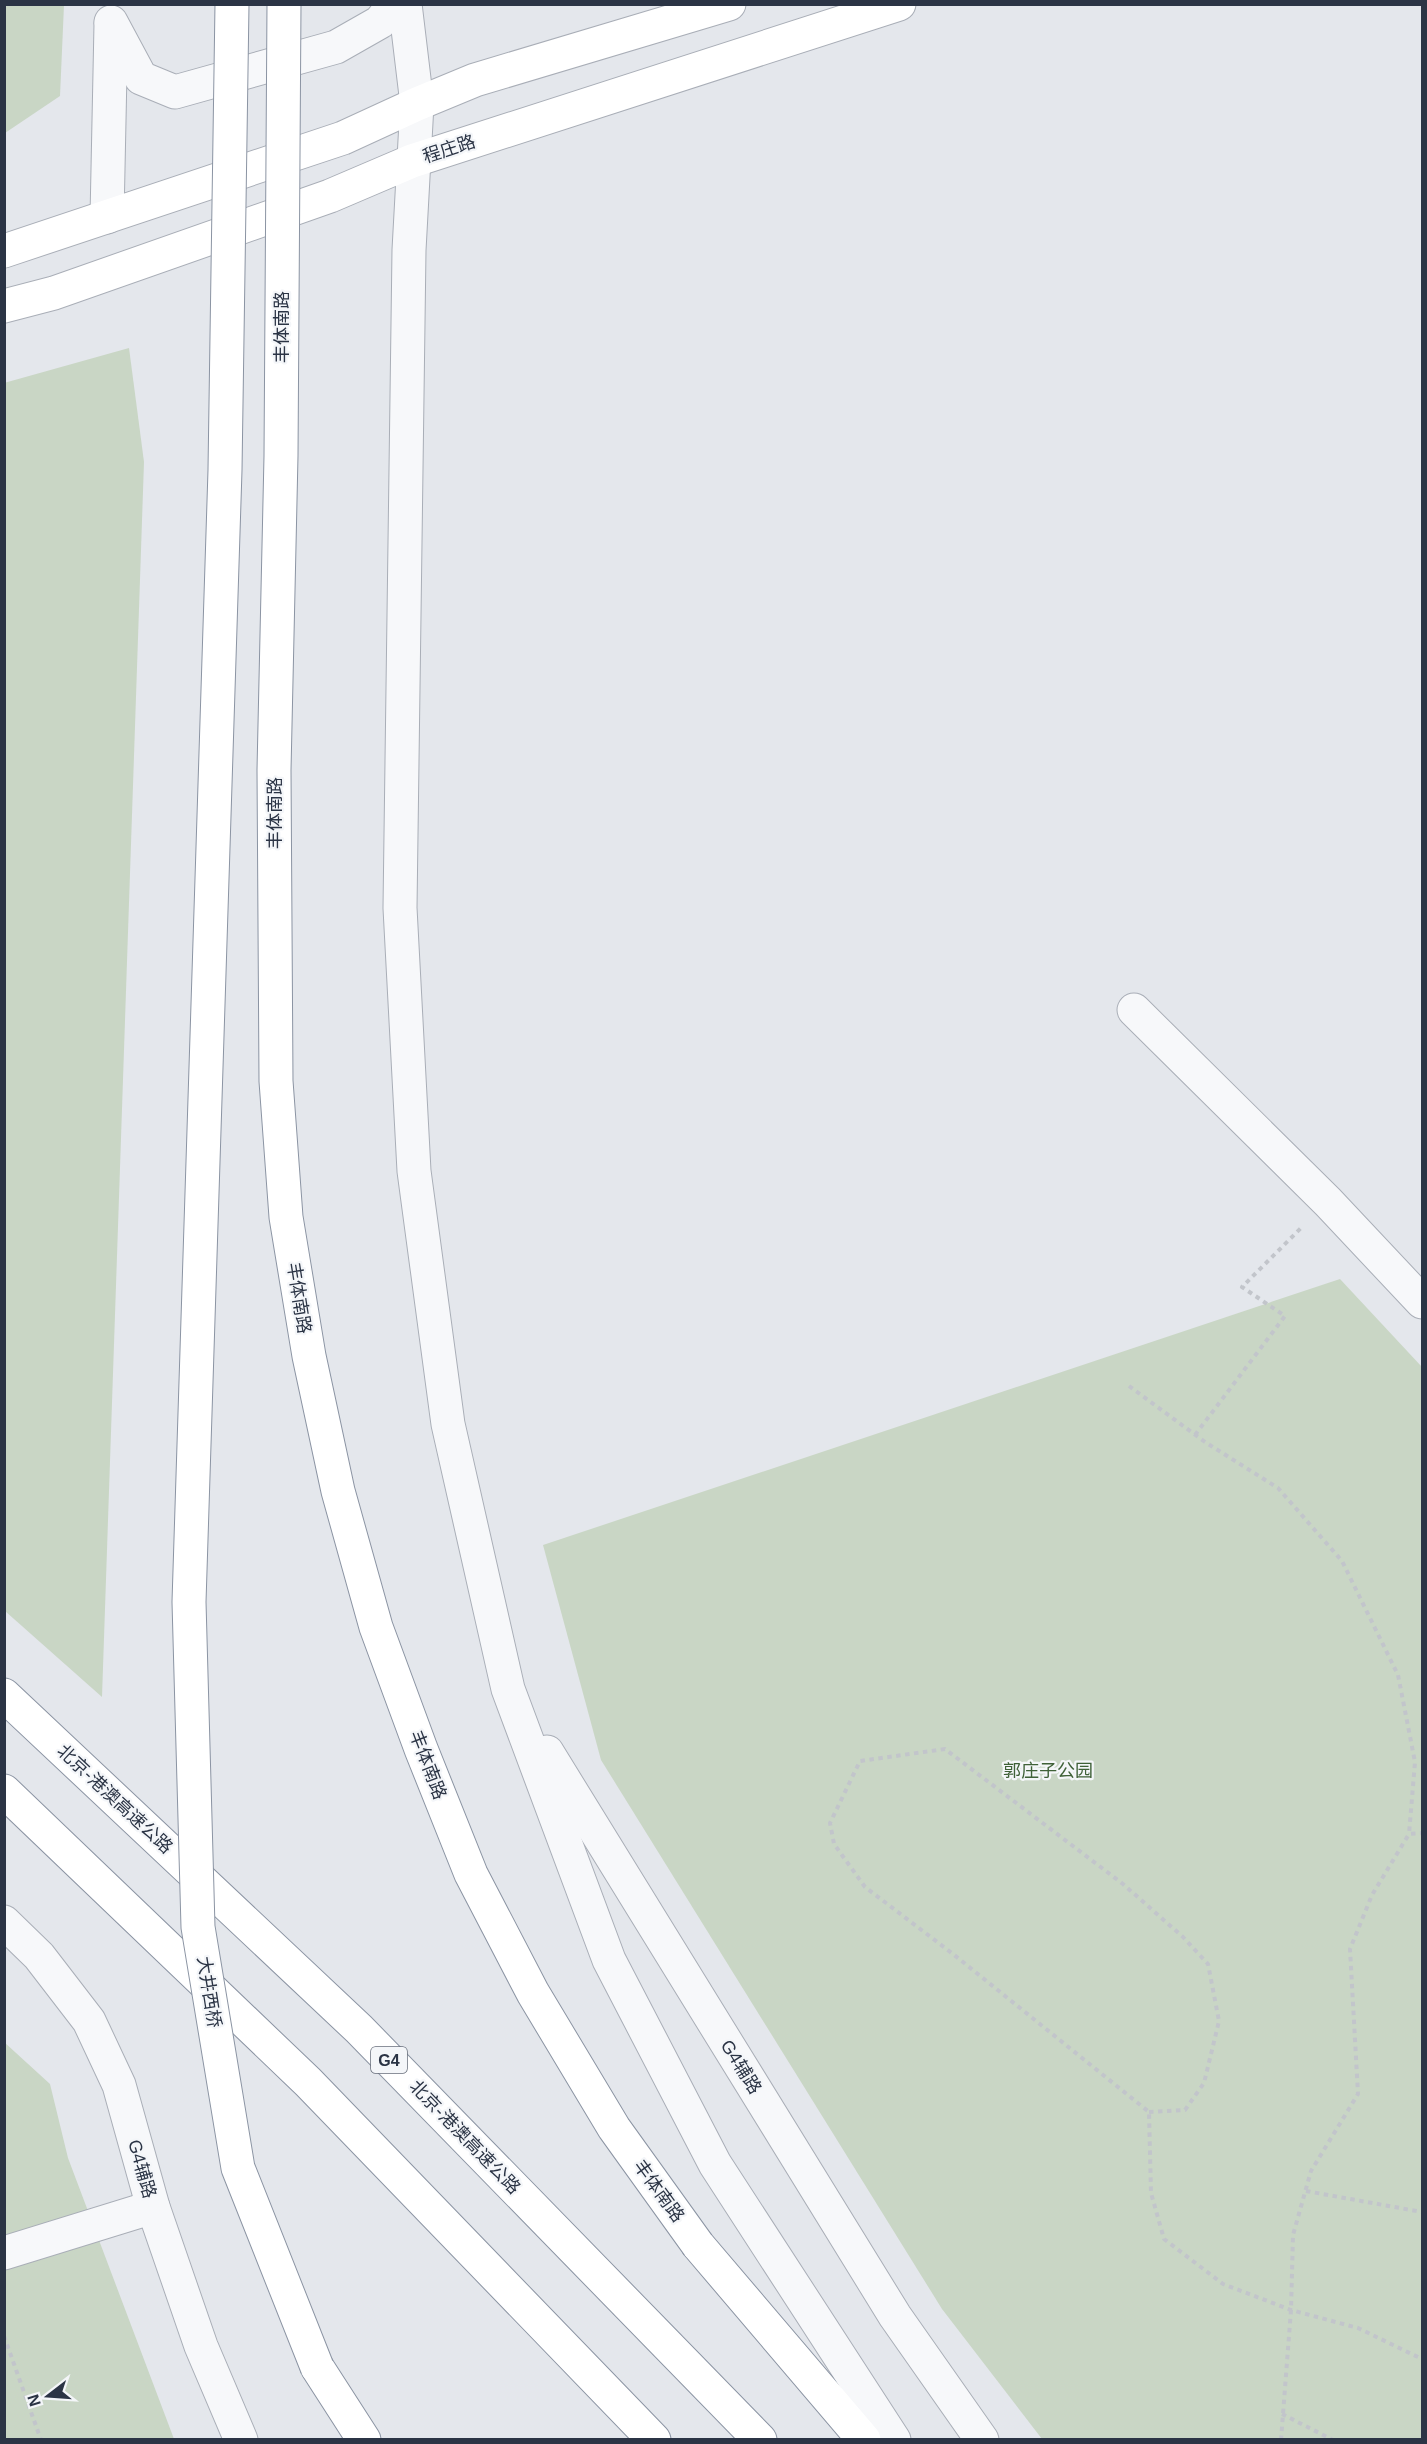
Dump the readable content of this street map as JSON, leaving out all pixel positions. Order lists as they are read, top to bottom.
{
  "streets": {
    "main road": [
      "程庄路",
      "丰体南路",
      "北京-港澳高速公路",
      "大井西桥",
      "G4"
    ],
    "street": ["G4辅路"]
  },
  "parks": ["郭庄子公园"],
  "north": "left"
}
